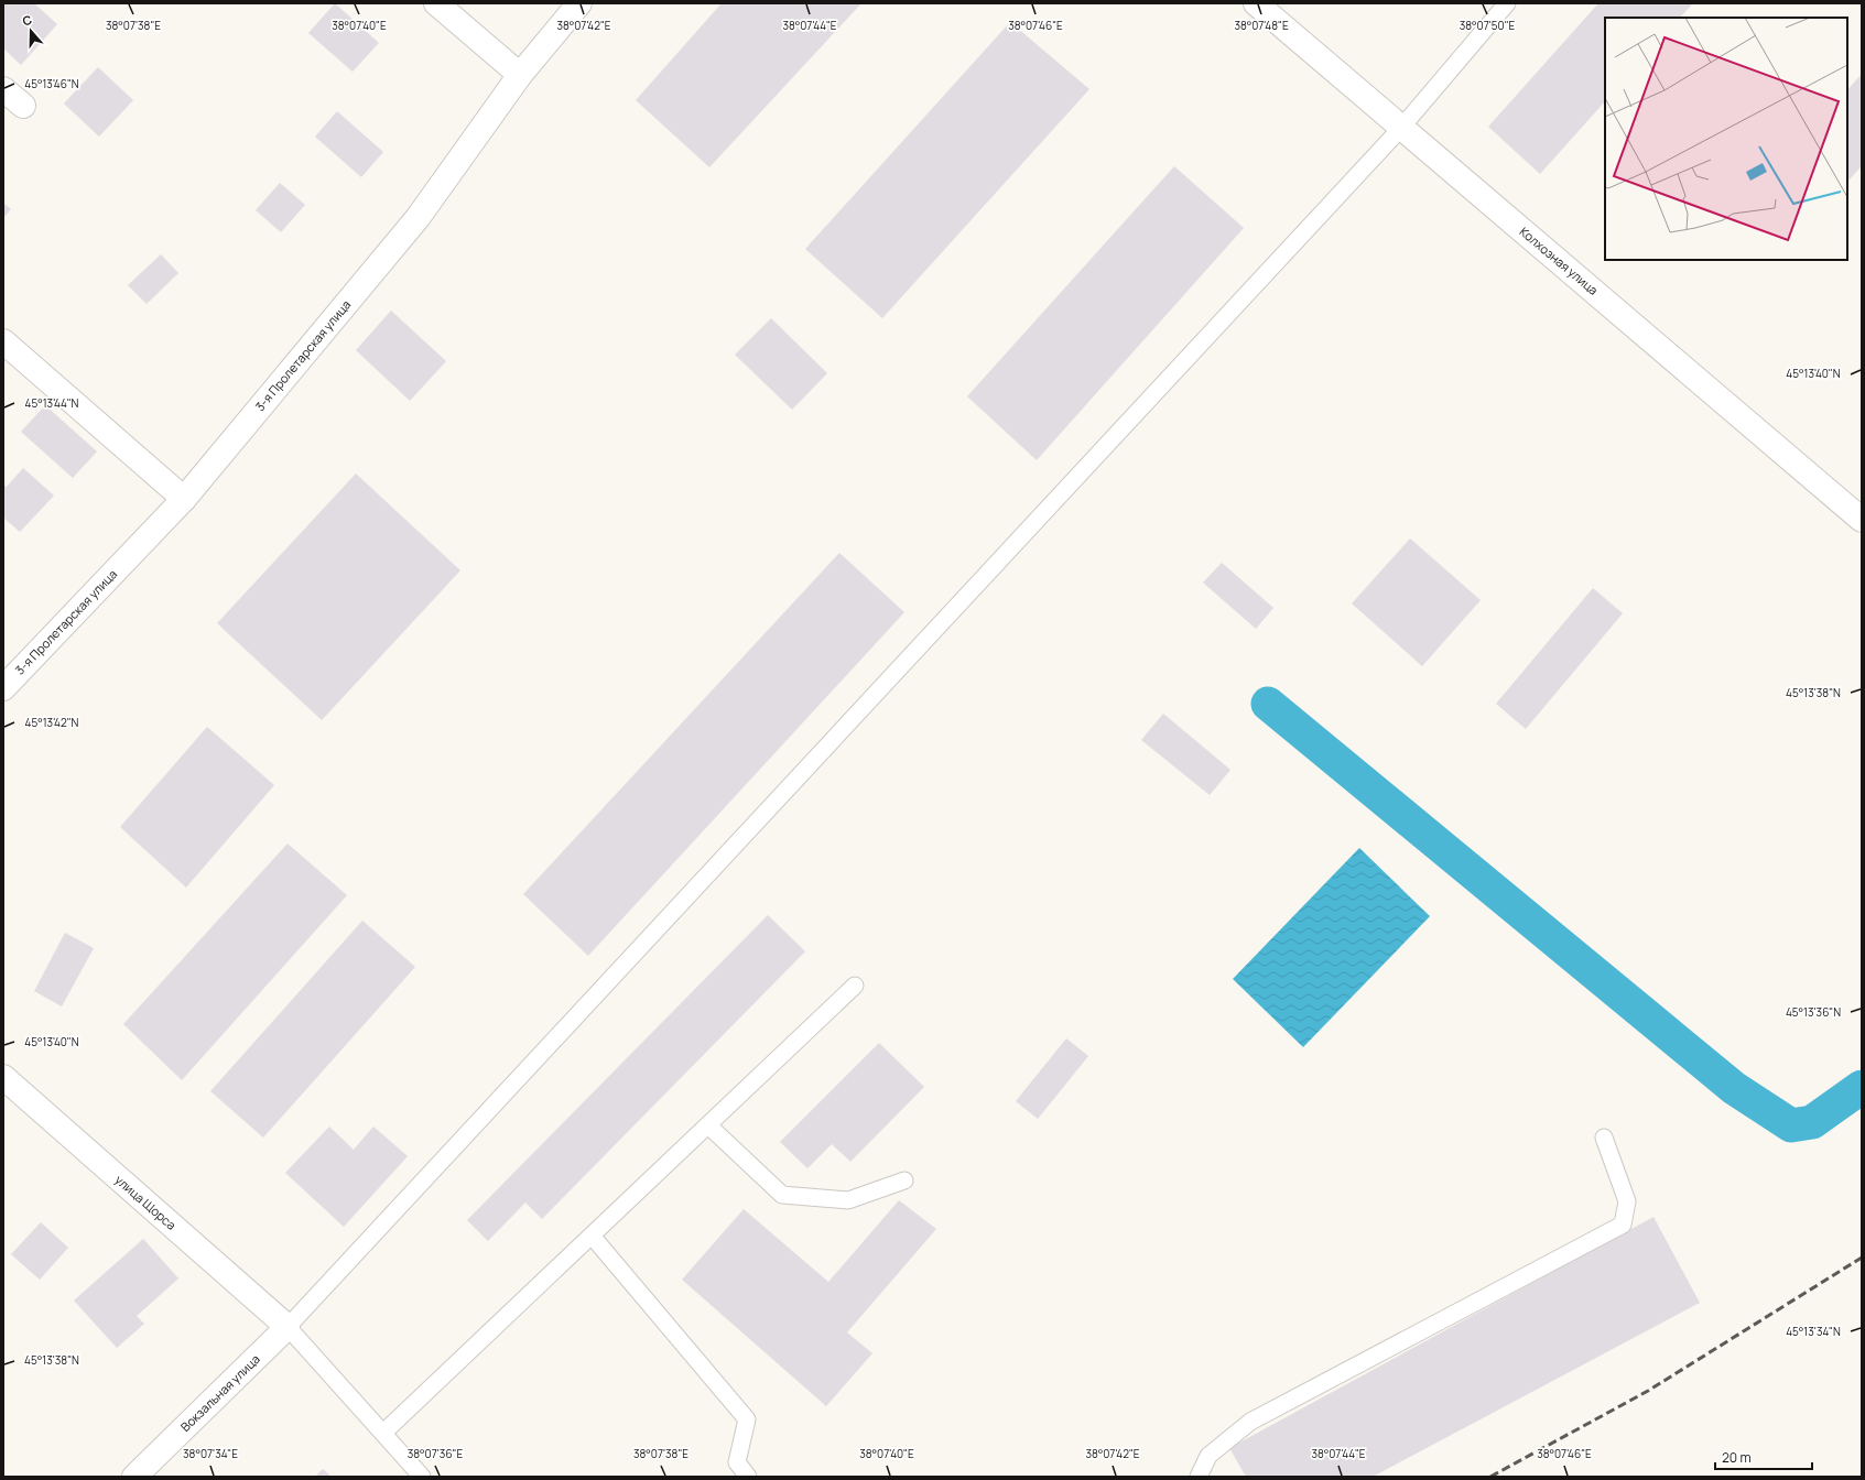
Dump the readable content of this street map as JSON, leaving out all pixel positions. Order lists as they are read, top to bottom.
{
  "streets": {
    "street": [
      "Колхозная улица",
      "3-я Пролетарская улица",
      "улица Щорса",
      "Вокзальная улица"
    ]
  },
  "crossings": [
    ["улица Щорса", "Вокзальная улица"]
  ],
  "scale_bar": "20 m",
  "north": "top",
  "coordinates": [
    "38°07'38\"E",
    "38°07'40\"E",
    "38°07'42\"E",
    "38°07'44\"E",
    "38°07'46\"E",
    "38°07'48\"E",
    "38°07'50\"E",
    "45°13'46\"N",
    "45°13'40\"N",
    "45°13'44\"N",
    "45°13'38\"N",
    "45°13'42\"N",
    "45°13'36\"N",
    "45°13'34\"N",
    "38°07'34\"E",
    "38°07'36\"E"
  ]
}
